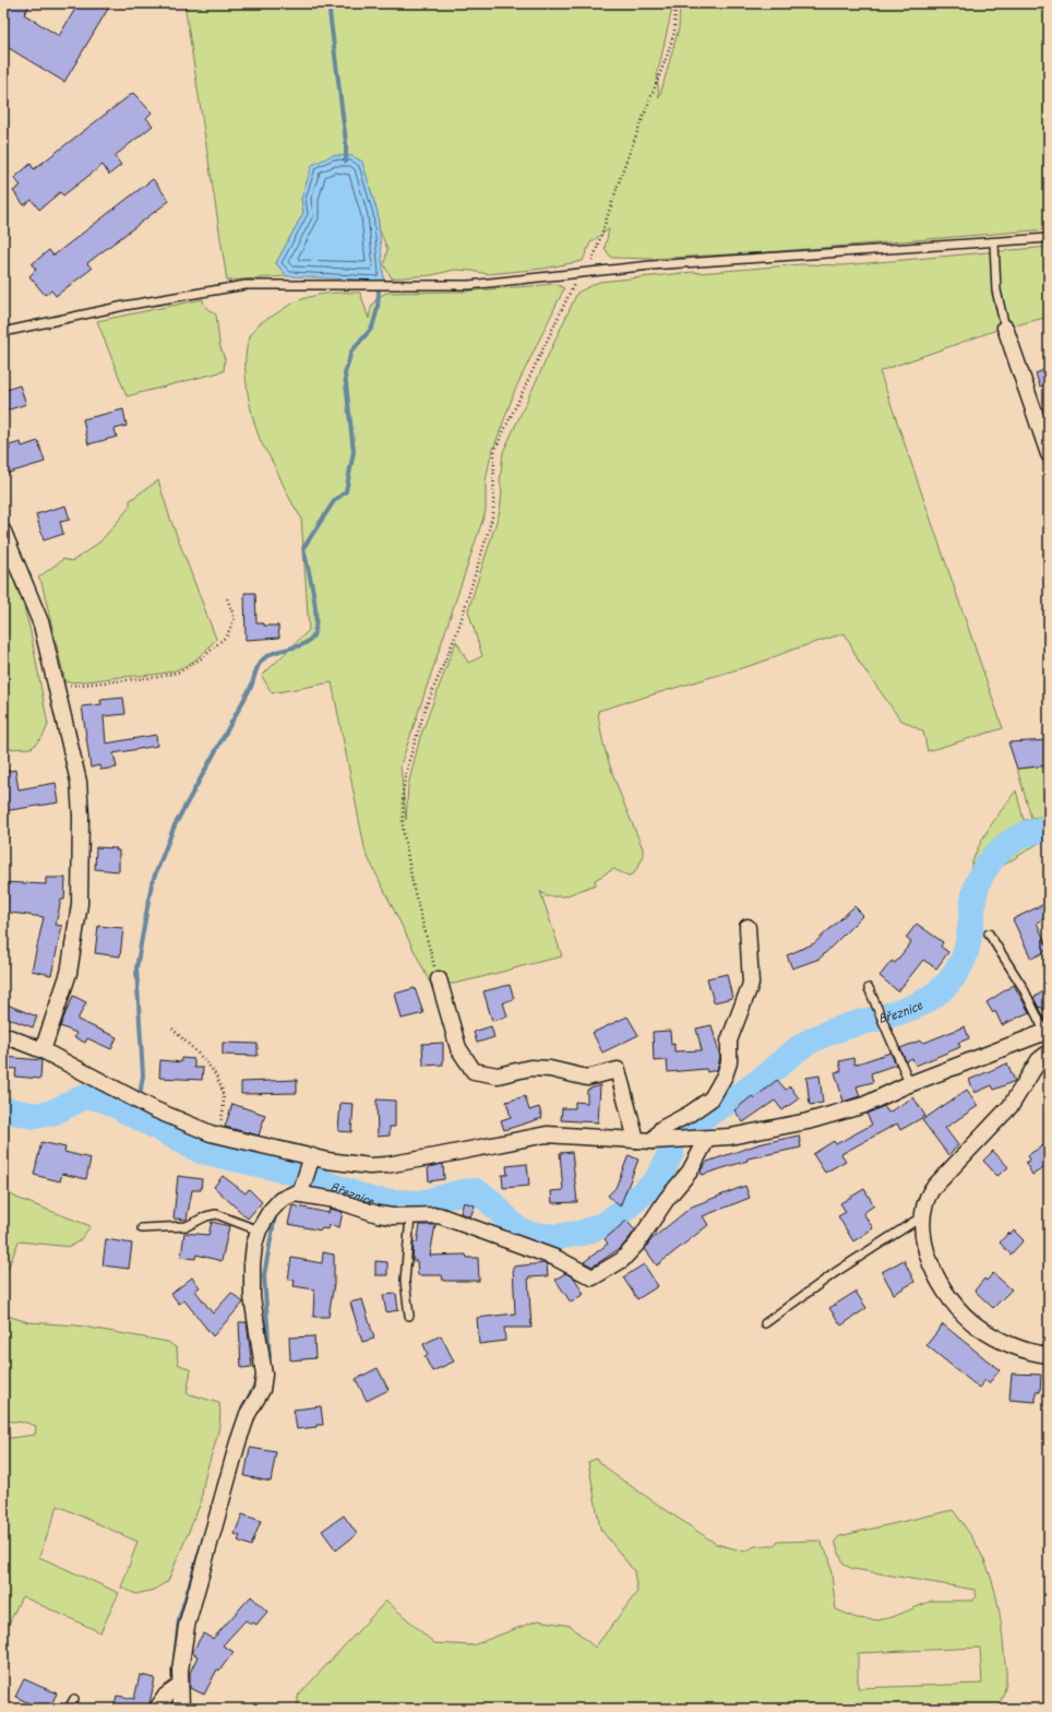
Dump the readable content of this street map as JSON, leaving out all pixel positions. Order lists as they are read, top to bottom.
{
  "water": ["Březnice"]
}
